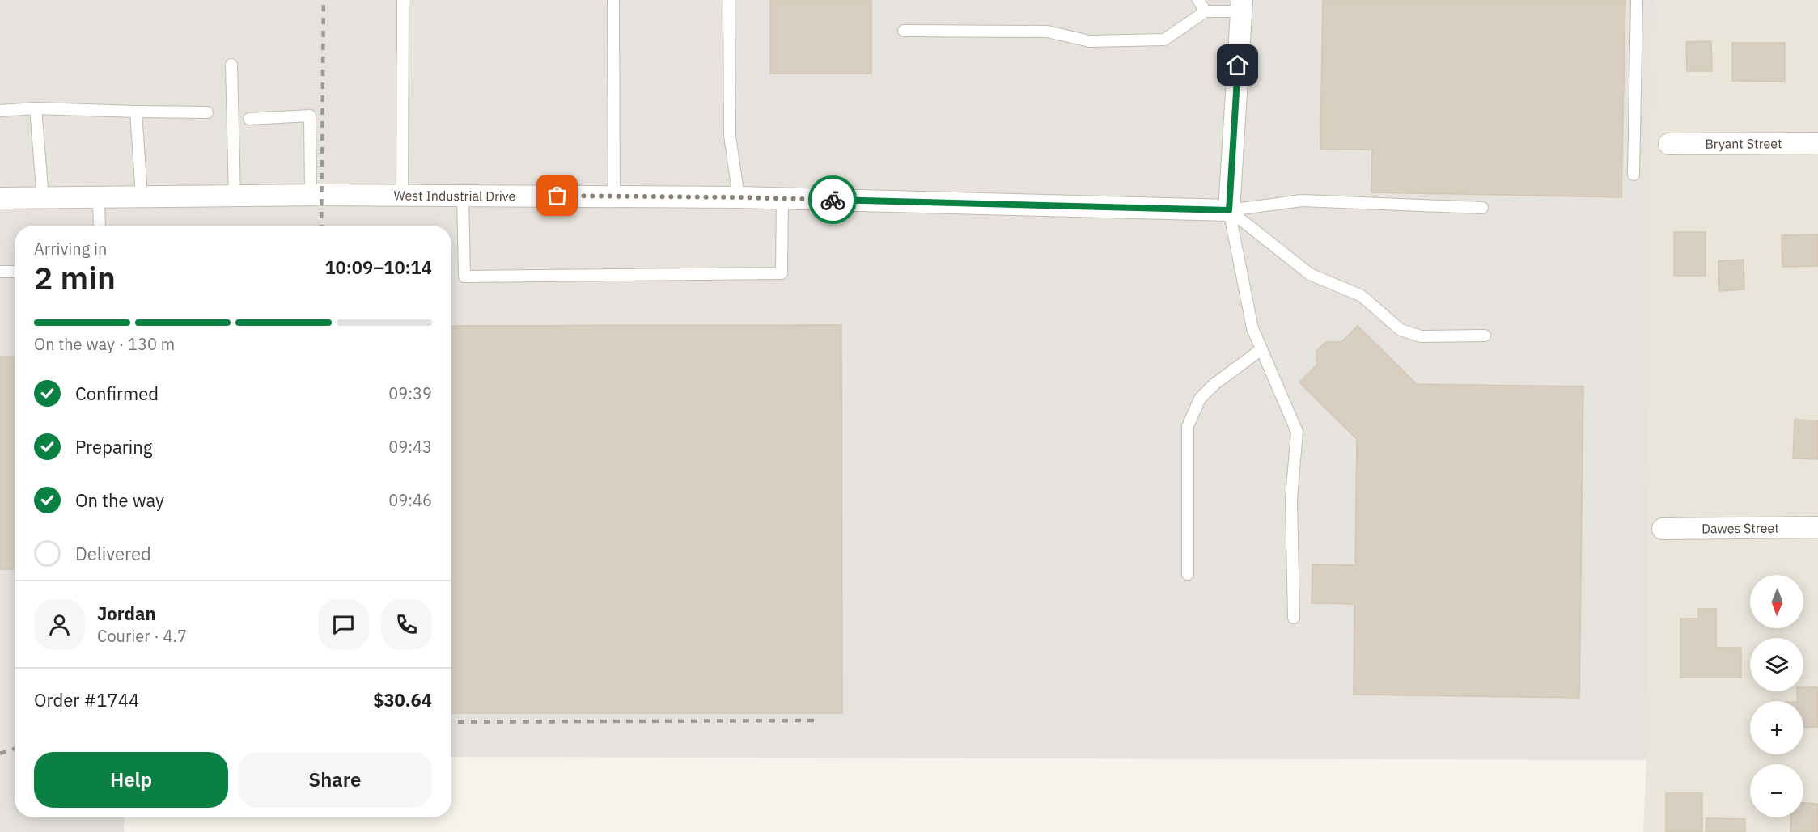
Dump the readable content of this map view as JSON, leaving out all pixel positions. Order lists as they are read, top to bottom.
{
  "streets": {
    "street": ["Bryant Street", "West Industrial Drive", "Dawes Street"]
  },
  "north": "bottom",
  "page": {
    "heading": ["2 min", "Arriving in", "10:09–10:14"],
    "panel": [
      "Jordan",
      "Courier · 4.7",
      "Order #1744",
      "$30.64"
    ],
    "bar": "On the way · 130 m",
    "list": [
      ["Confirmed", "09:39"],
      ["Preparing", "09:43"],
      ["On the way", "09:46"],
      "Delivered"
    ],
    "map_buttons": ["+", "−"],
    "buttons": ["Help", "Share"]
  }
}
